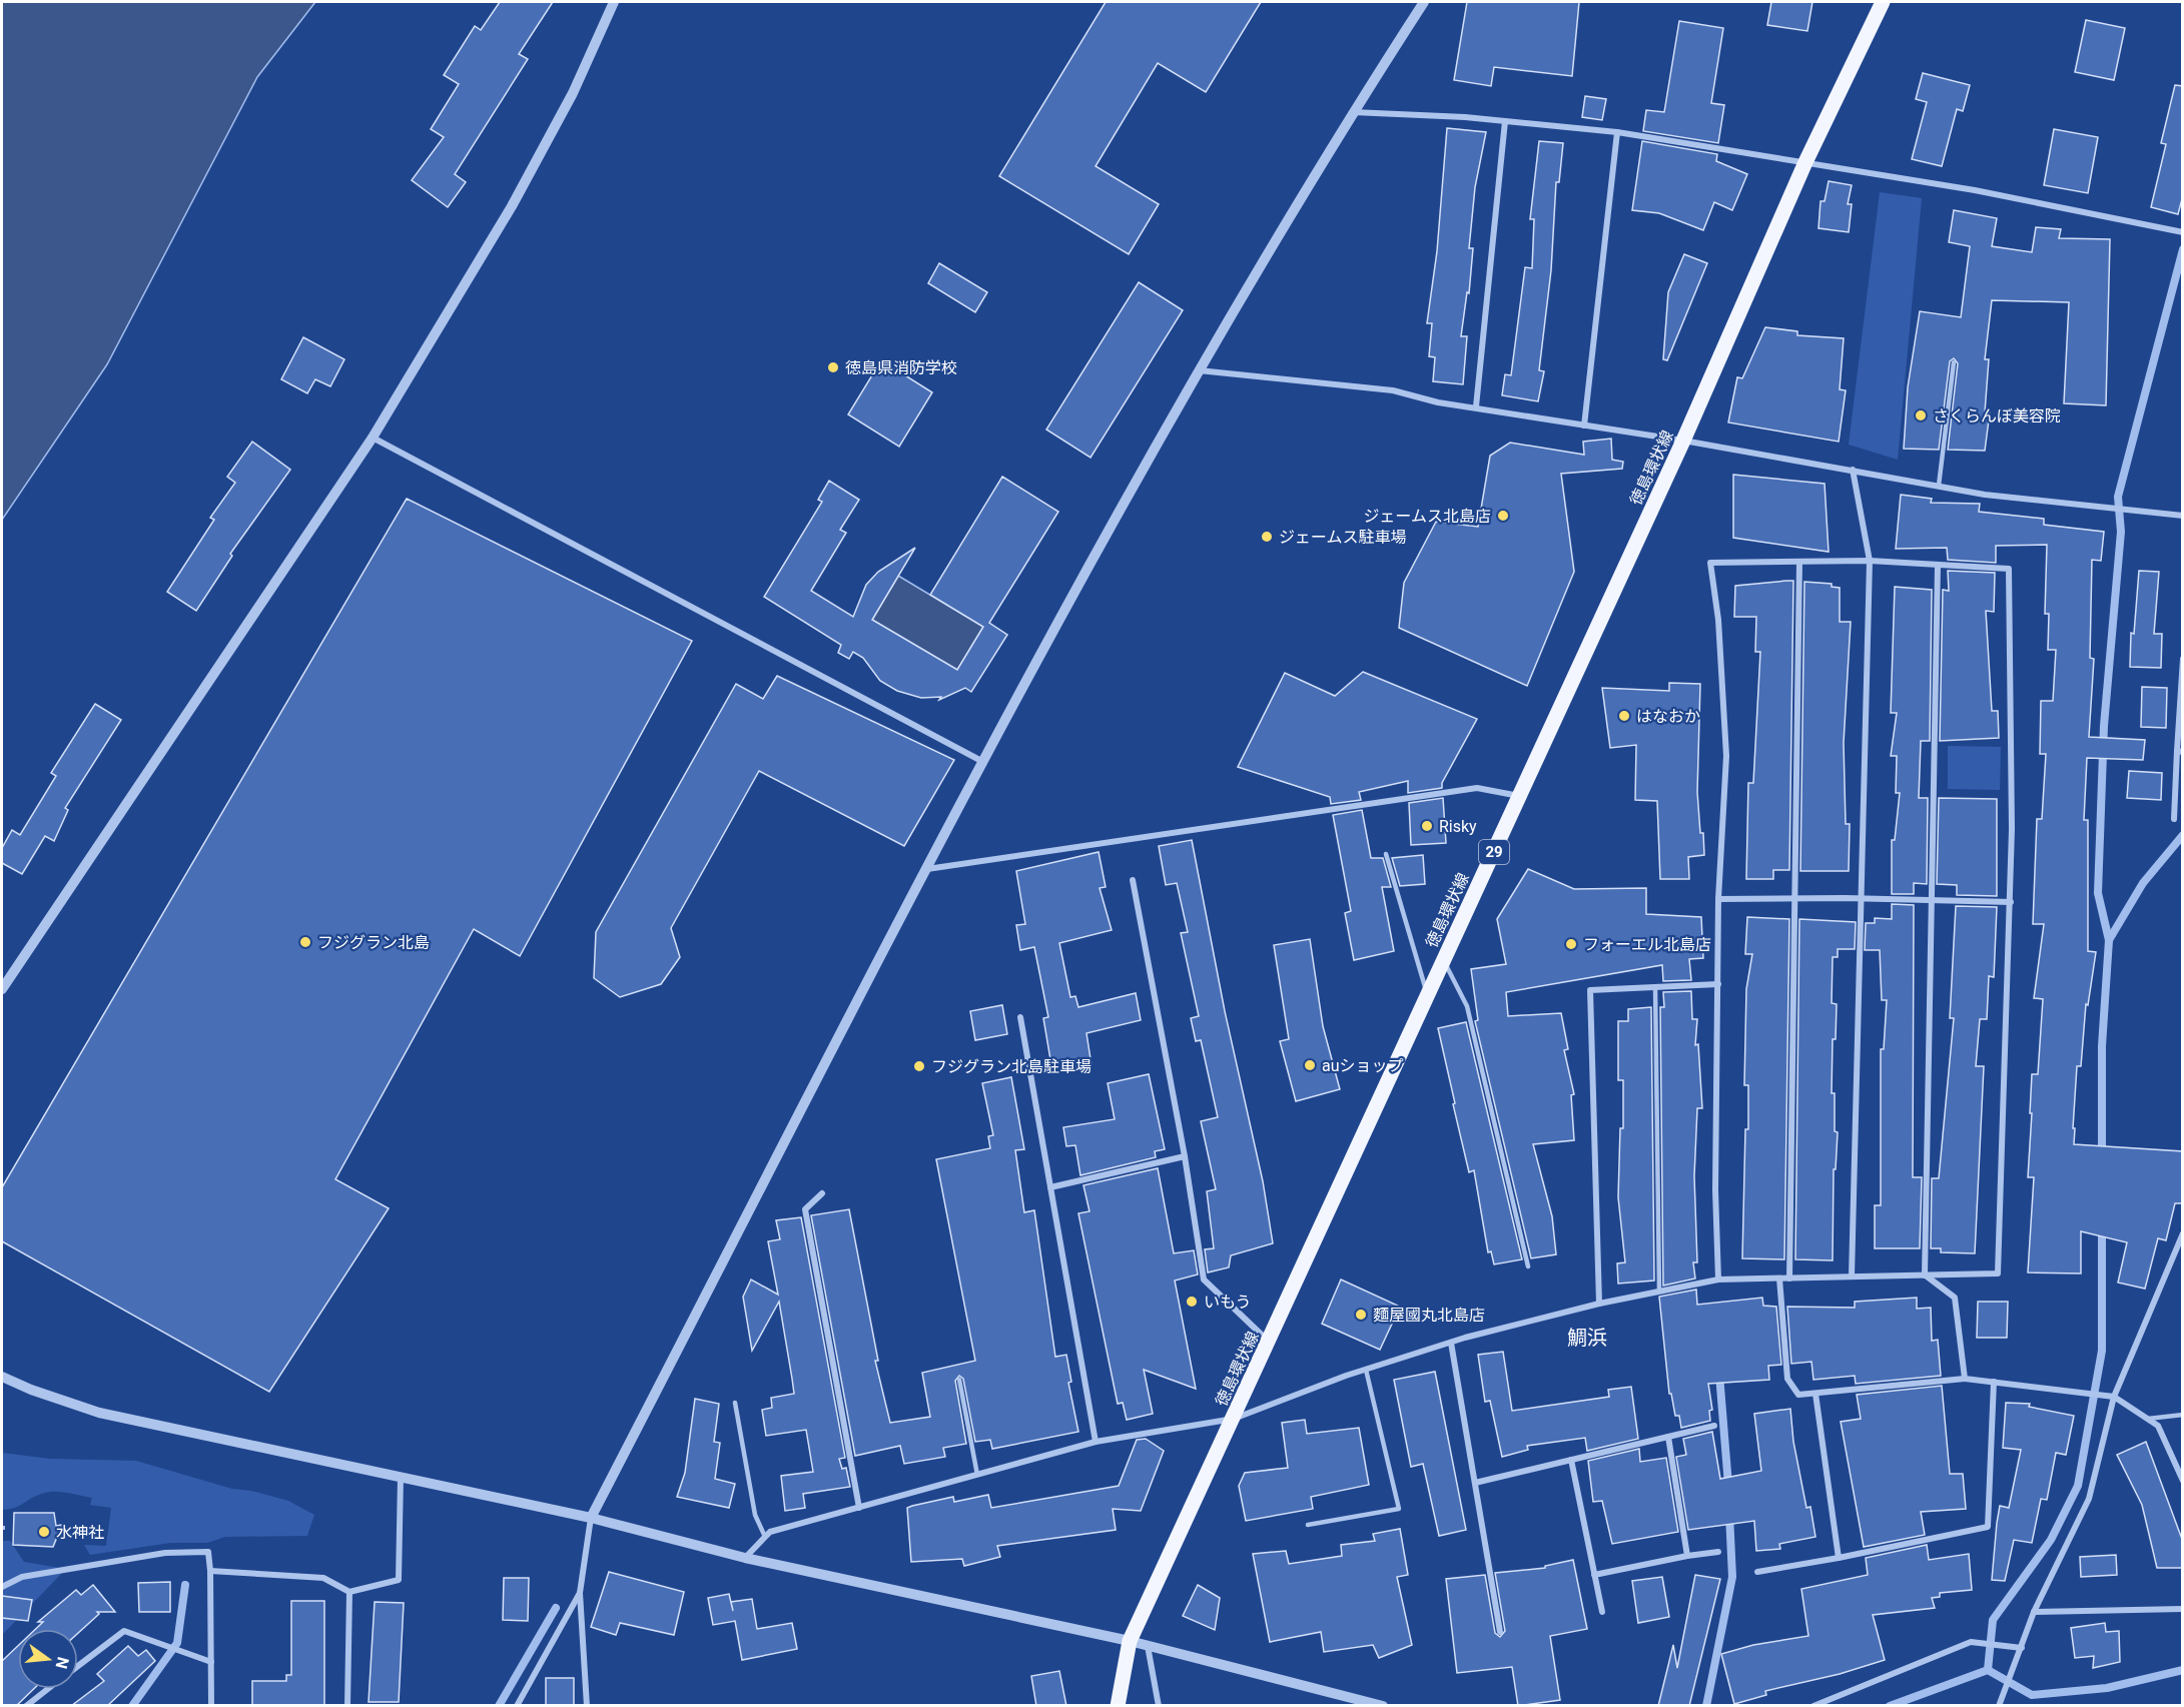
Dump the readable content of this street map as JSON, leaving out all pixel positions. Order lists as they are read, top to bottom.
{
  "streets": {
    "main road": ["徳島環状線", "29"]
  },
  "districts": ["鯛浜"],
  "places": [
    "徳島県消防学校",
    "さくらんぼ美容院",
    "ジェームス北島店",
    "ジェームス駐車場",
    "はなおか",
    "Risky",
    "フジグラン北島",
    "フォーエル北島店",
    "auショップ",
    "フジグラン北島駐車場",
    "いもう",
    "麵屋國丸北島店",
    "水神社"
  ],
  "north": "right"
}
